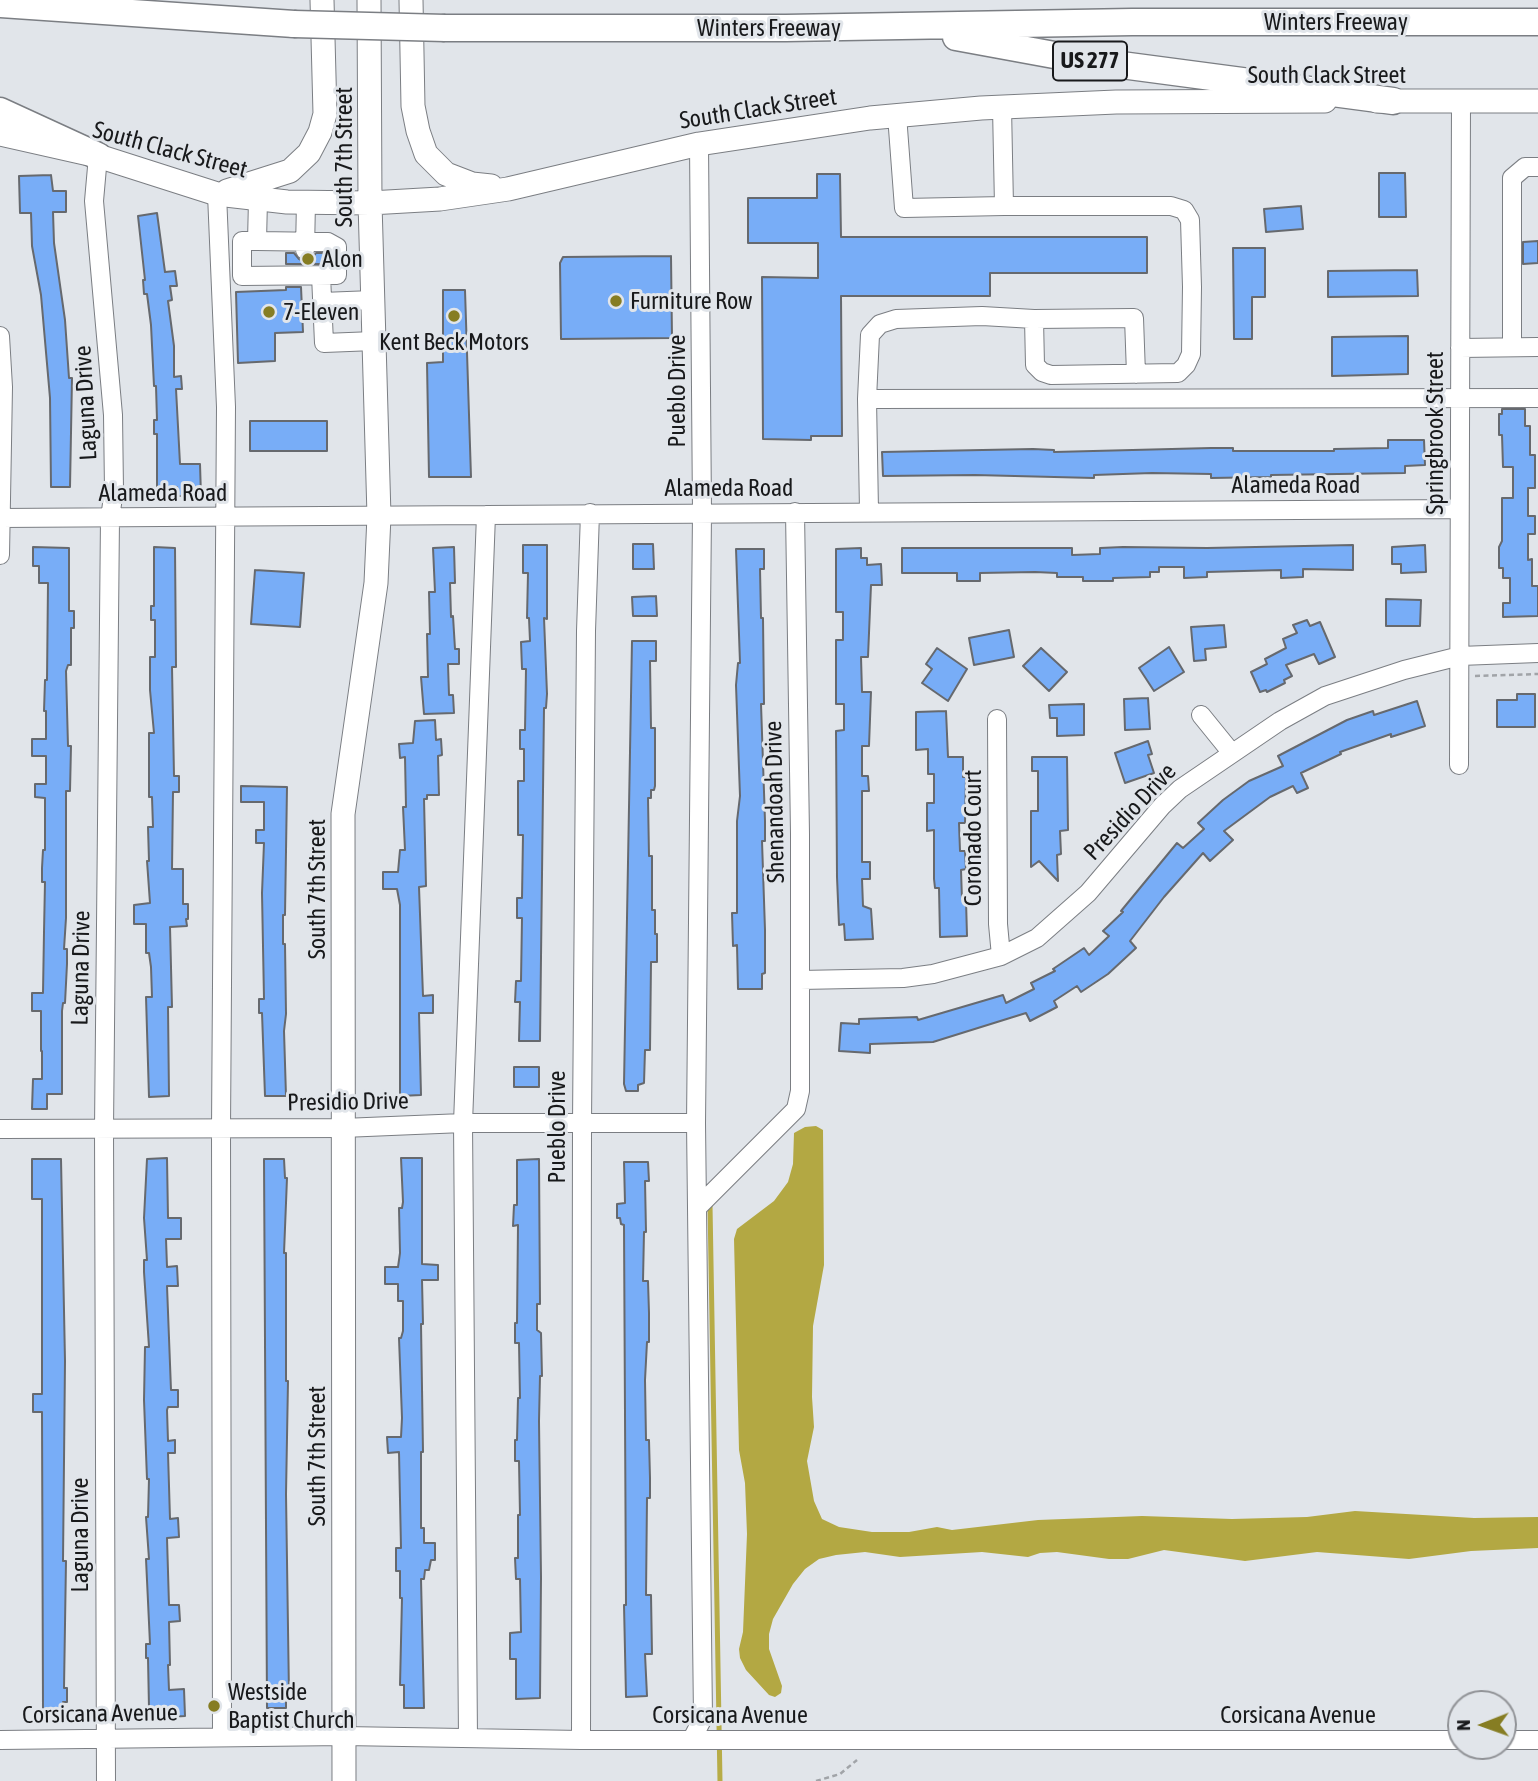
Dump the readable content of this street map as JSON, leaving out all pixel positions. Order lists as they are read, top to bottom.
{
  "streets": {
    "highway": ["Winters Freeway", "US 277"],
    "main road": ["South Clack Street", "South 7th Street"],
    "street": [
      "Pueblo Drive",
      "Laguna Drive",
      "Springbrook Street",
      "Alameda Road",
      "Shenandoah Drive",
      "Presidio Drive",
      "Coronado Court",
      "Corsicana Avenue"
    ]
  },
  "crossings": [
    ["Winters Freeway", "US 277"],
    ["US 277", "South Clack Street"],
    ["South Clack Street", "South 7th Street"],
    ["South Clack Street", "Pueblo Drive"],
    ["South Clack Street", "Laguna Drive"],
    ["South Clack Street", "Springbrook Street"],
    ["South 7th Street", "Alameda Road"],
    ["South 7th Street", "Presidio Drive"],
    ["South 7th Street", "Corsicana Avenue"],
    ["Pueblo Drive", "Alameda Road"],
    ["Pueblo Drive", "Shenandoah Drive"],
    ["Pueblo Drive", "Presidio Drive"],
    ["Pueblo Drive", "Corsicana Avenue"],
    ["Laguna Drive", "Alameda Road"],
    ["Laguna Drive", "Presidio Drive"],
    ["Laguna Drive", "Corsicana Avenue"],
    ["Springbrook Street", "Alameda Road"],
    ["Springbrook Street", "Presidio Drive"],
    ["Alameda Road", "Shenandoah Drive"],
    ["Shenandoah Drive", "Presidio Drive"],
    ["Presidio Drive", "Coronado Court"]
  ],
  "places": [
    "Alon",
    "Furniture Row",
    "7-Eleven",
    "Kent Beck Motors",
    "Westside Baptist Church"
  ],
  "north": "left"
}
